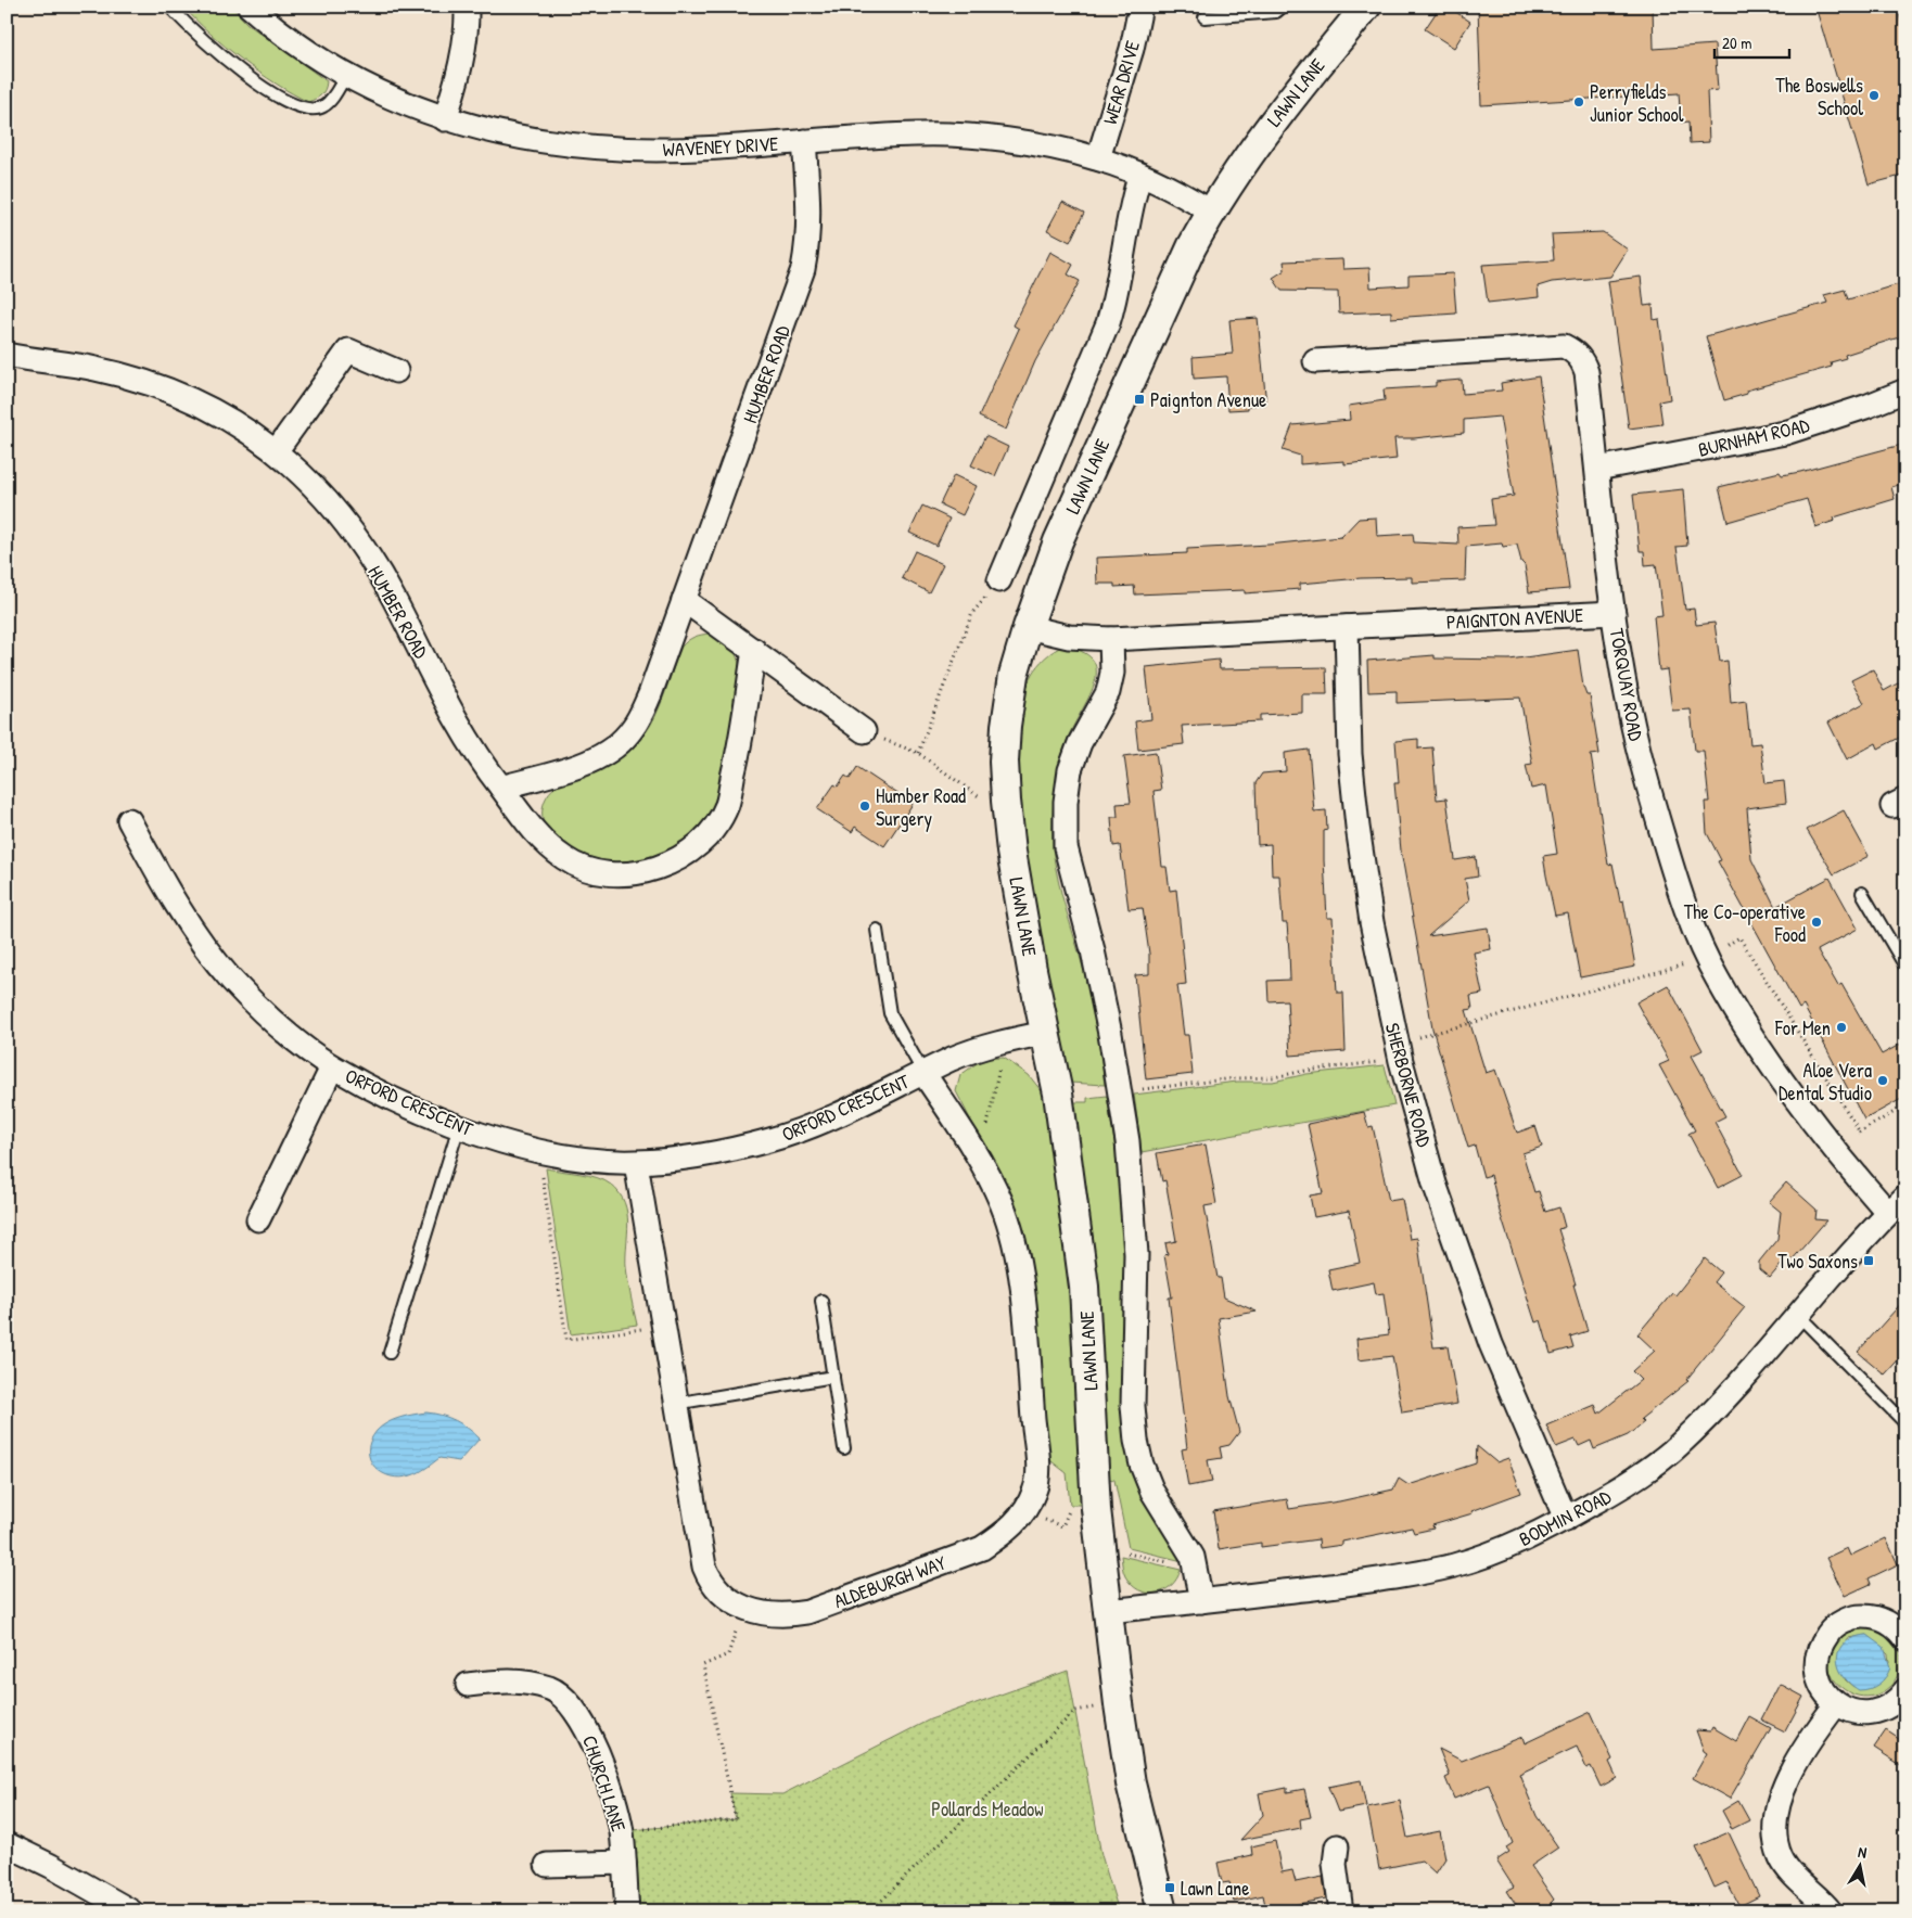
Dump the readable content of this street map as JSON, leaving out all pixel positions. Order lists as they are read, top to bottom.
{
  "streets": {
    "street": [
      "WEAR DRIVE",
      "LAWN LANE",
      "WAVENEY DRIVE",
      "HUMBER ROAD",
      "BURNHAM ROAD",
      "PAIGNTON AVENUE",
      "TORQUAY ROAD",
      "SHERBORNE ROAD",
      "ORFORD CRESCENT",
      "BODMIN ROAD",
      "ALDEBURGH WAY",
      "CHURCH LANE"
    ]
  },
  "crossings": [
    ["WEAR DRIVE", "WAVENEY DRIVE"],
    ["LAWN LANE", "WAVENEY DRIVE"],
    ["LAWN LANE", "PAIGNTON AVENUE"],
    ["LAWN LANE", "ORFORD CRESCENT"],
    ["LAWN LANE", "BODMIN ROAD"],
    ["WAVENEY DRIVE", "HUMBER ROAD"],
    ["BURNHAM ROAD", "TORQUAY ROAD"],
    ["PAIGNTON AVENUE", "TORQUAY ROAD"],
    ["PAIGNTON AVENUE", "SHERBORNE ROAD"],
    ["TORQUAY ROAD", "BODMIN ROAD"],
    ["SHERBORNE ROAD", "BODMIN ROAD"],
    ["ORFORD CRESCENT", "ALDEBURGH WAY"]
  ],
  "parks": ["Pollards Meadow"],
  "places": {
    "other": [
      "The Boswells School",
      "Perryfields Junior School",
      "Humber Road Surgery",
      "The Co-operative Food",
      "For Men",
      "Aloe Vera Dental Studio"
    ],
    "transit": ["Paignton Avenue", "Two Saxons", "Lawn Lane"]
  },
  "scale_bar": "20 m",
  "north": "top"
}
